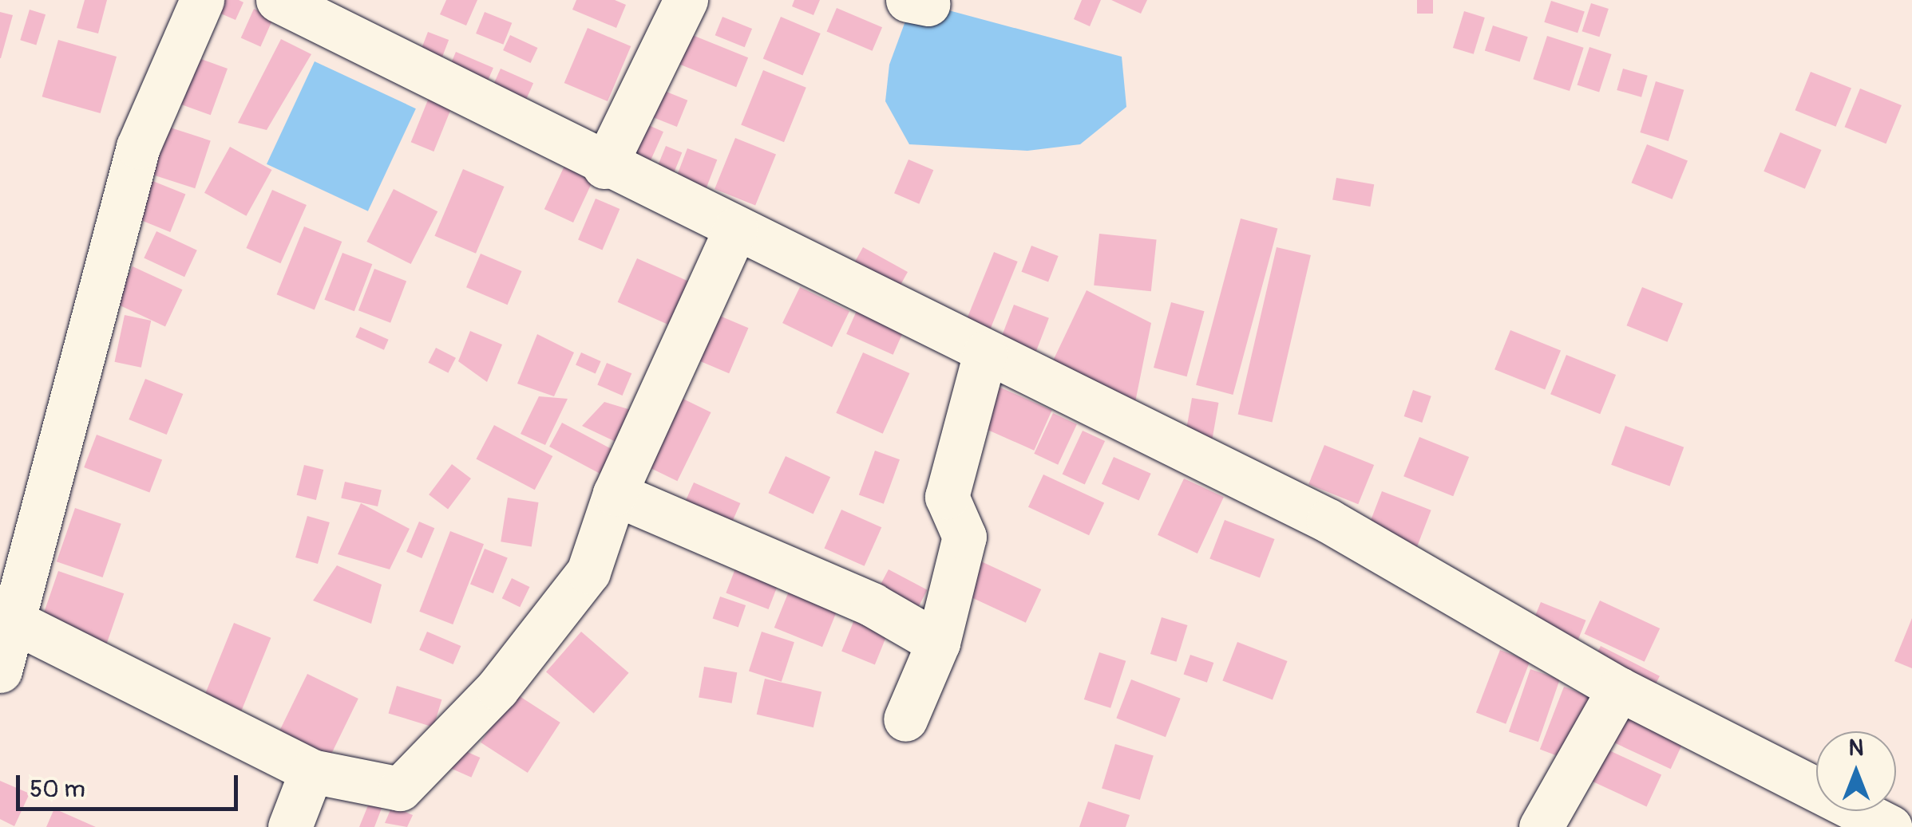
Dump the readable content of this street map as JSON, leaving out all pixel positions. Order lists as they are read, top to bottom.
{
  "scale_bar": "50 m",
  "north": "top"
}
